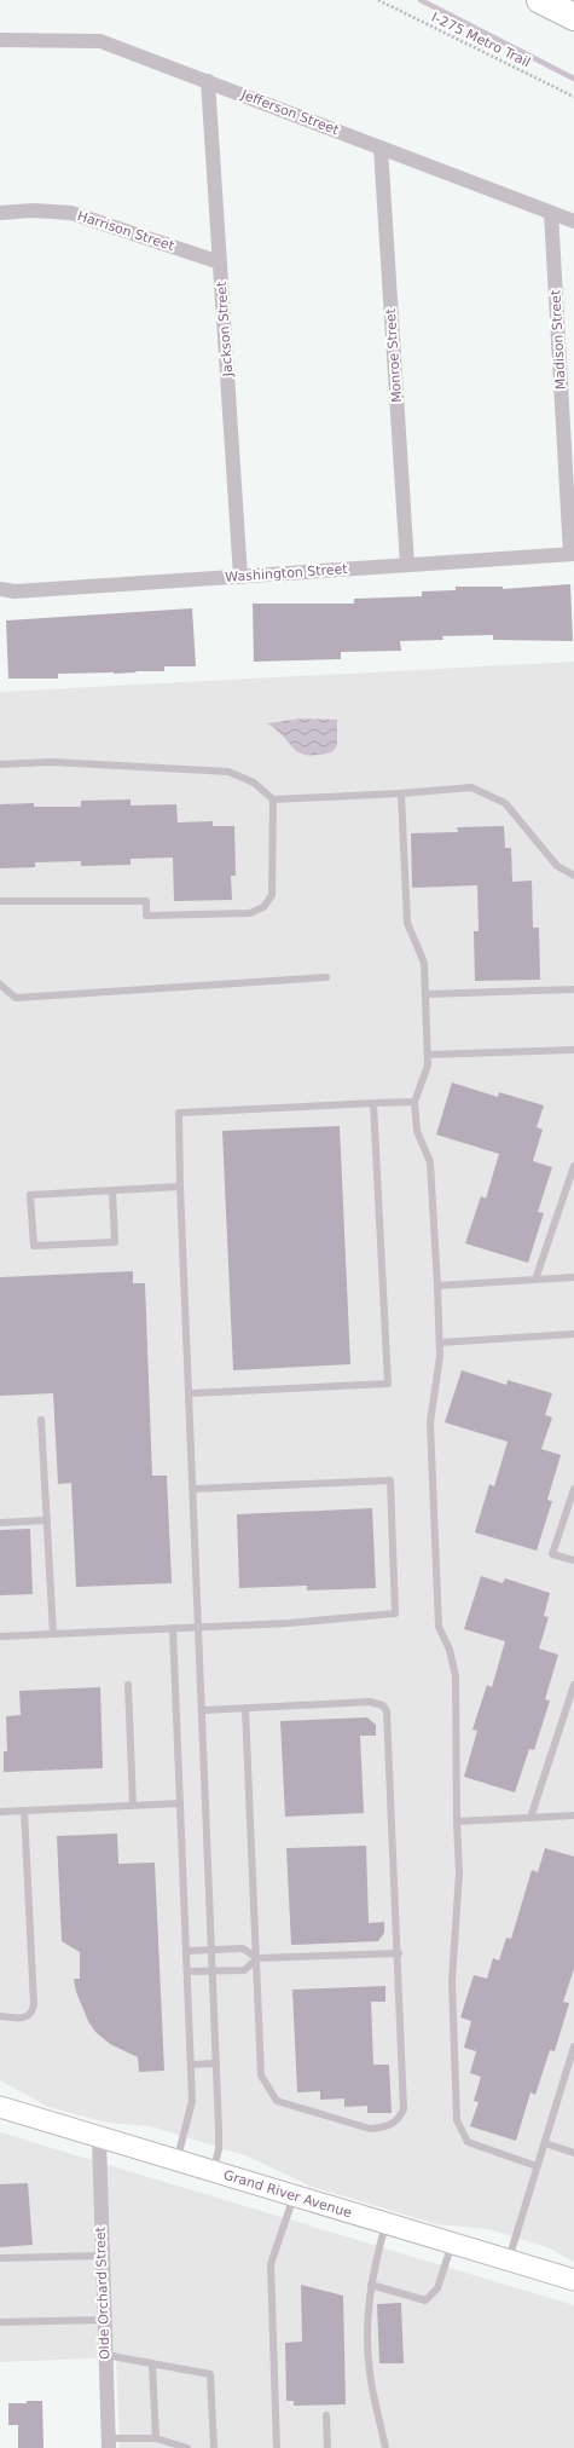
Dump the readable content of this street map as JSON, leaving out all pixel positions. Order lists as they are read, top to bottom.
{
  "streets": {
    "main road": ["Grand River Avenue"],
    "street": [
      "Jefferson Street",
      "Harrison Street",
      "Jackson Street",
      "Madison Street",
      "Monroe Street",
      "Washington Street",
      "Olde Orchard Street"
    ],
    "path": ["I-275 Metro Trail"]
  },
  "crossings": [
    ["Jefferson Street", "Jackson Street"],
    ["Jefferson Street", "Madison Street"],
    ["Jefferson Street", "Monroe Street"],
    ["Harrison Street", "Jackson Street"],
    ["Jackson Street", "Washington Street"],
    ["Madison Street", "Washington Street"],
    ["Monroe Street", "Washington Street"],
    ["Grand River Avenue", "Olde Orchard Street"]
  ]
}
